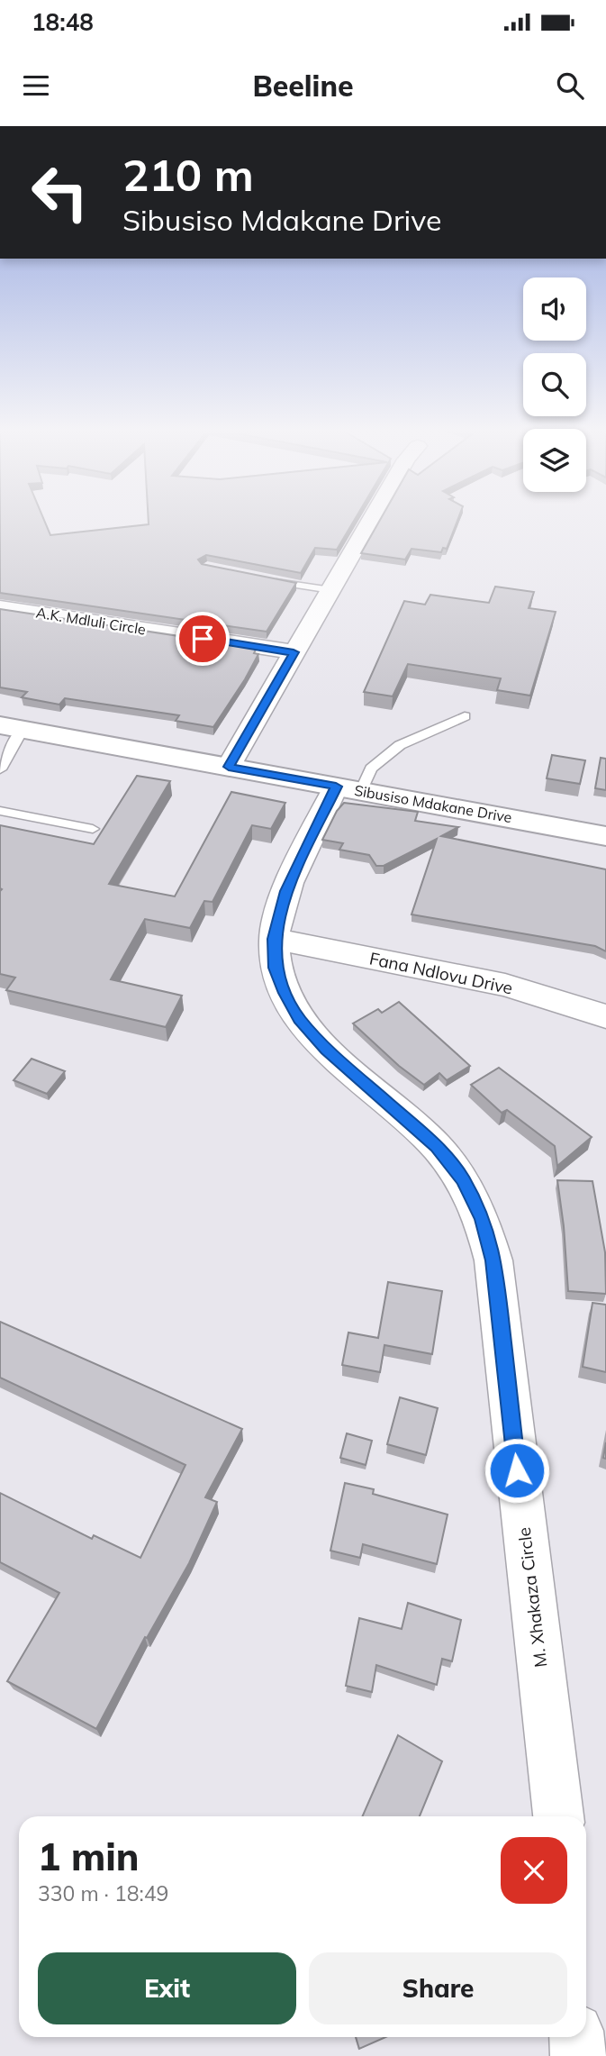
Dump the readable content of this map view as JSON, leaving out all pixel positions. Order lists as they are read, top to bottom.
{
  "streets": {
    "street": [
      "A.K. Mdluli Circle",
      "Sibusiso Mdakane Drive",
      "Fana Ndlovu Drive",
      "M. Xhakaza Circle"
    ]
  },
  "crossings": [
    ["Sibusiso Mdakane Drive", "M. Xhakaza Circle"],
    ["Fana Ndlovu Drive", "M. Xhakaza Circle"]
  ],
  "page": {
    "status": "18:48",
    "header": "Beeline",
    "turn": ["210 m", "Sibusiso Mdakane Drive"],
    "heading": ["1 min", "330 m · 18:49"],
    "buttons": ["Exit", "Share"]
  }
}
